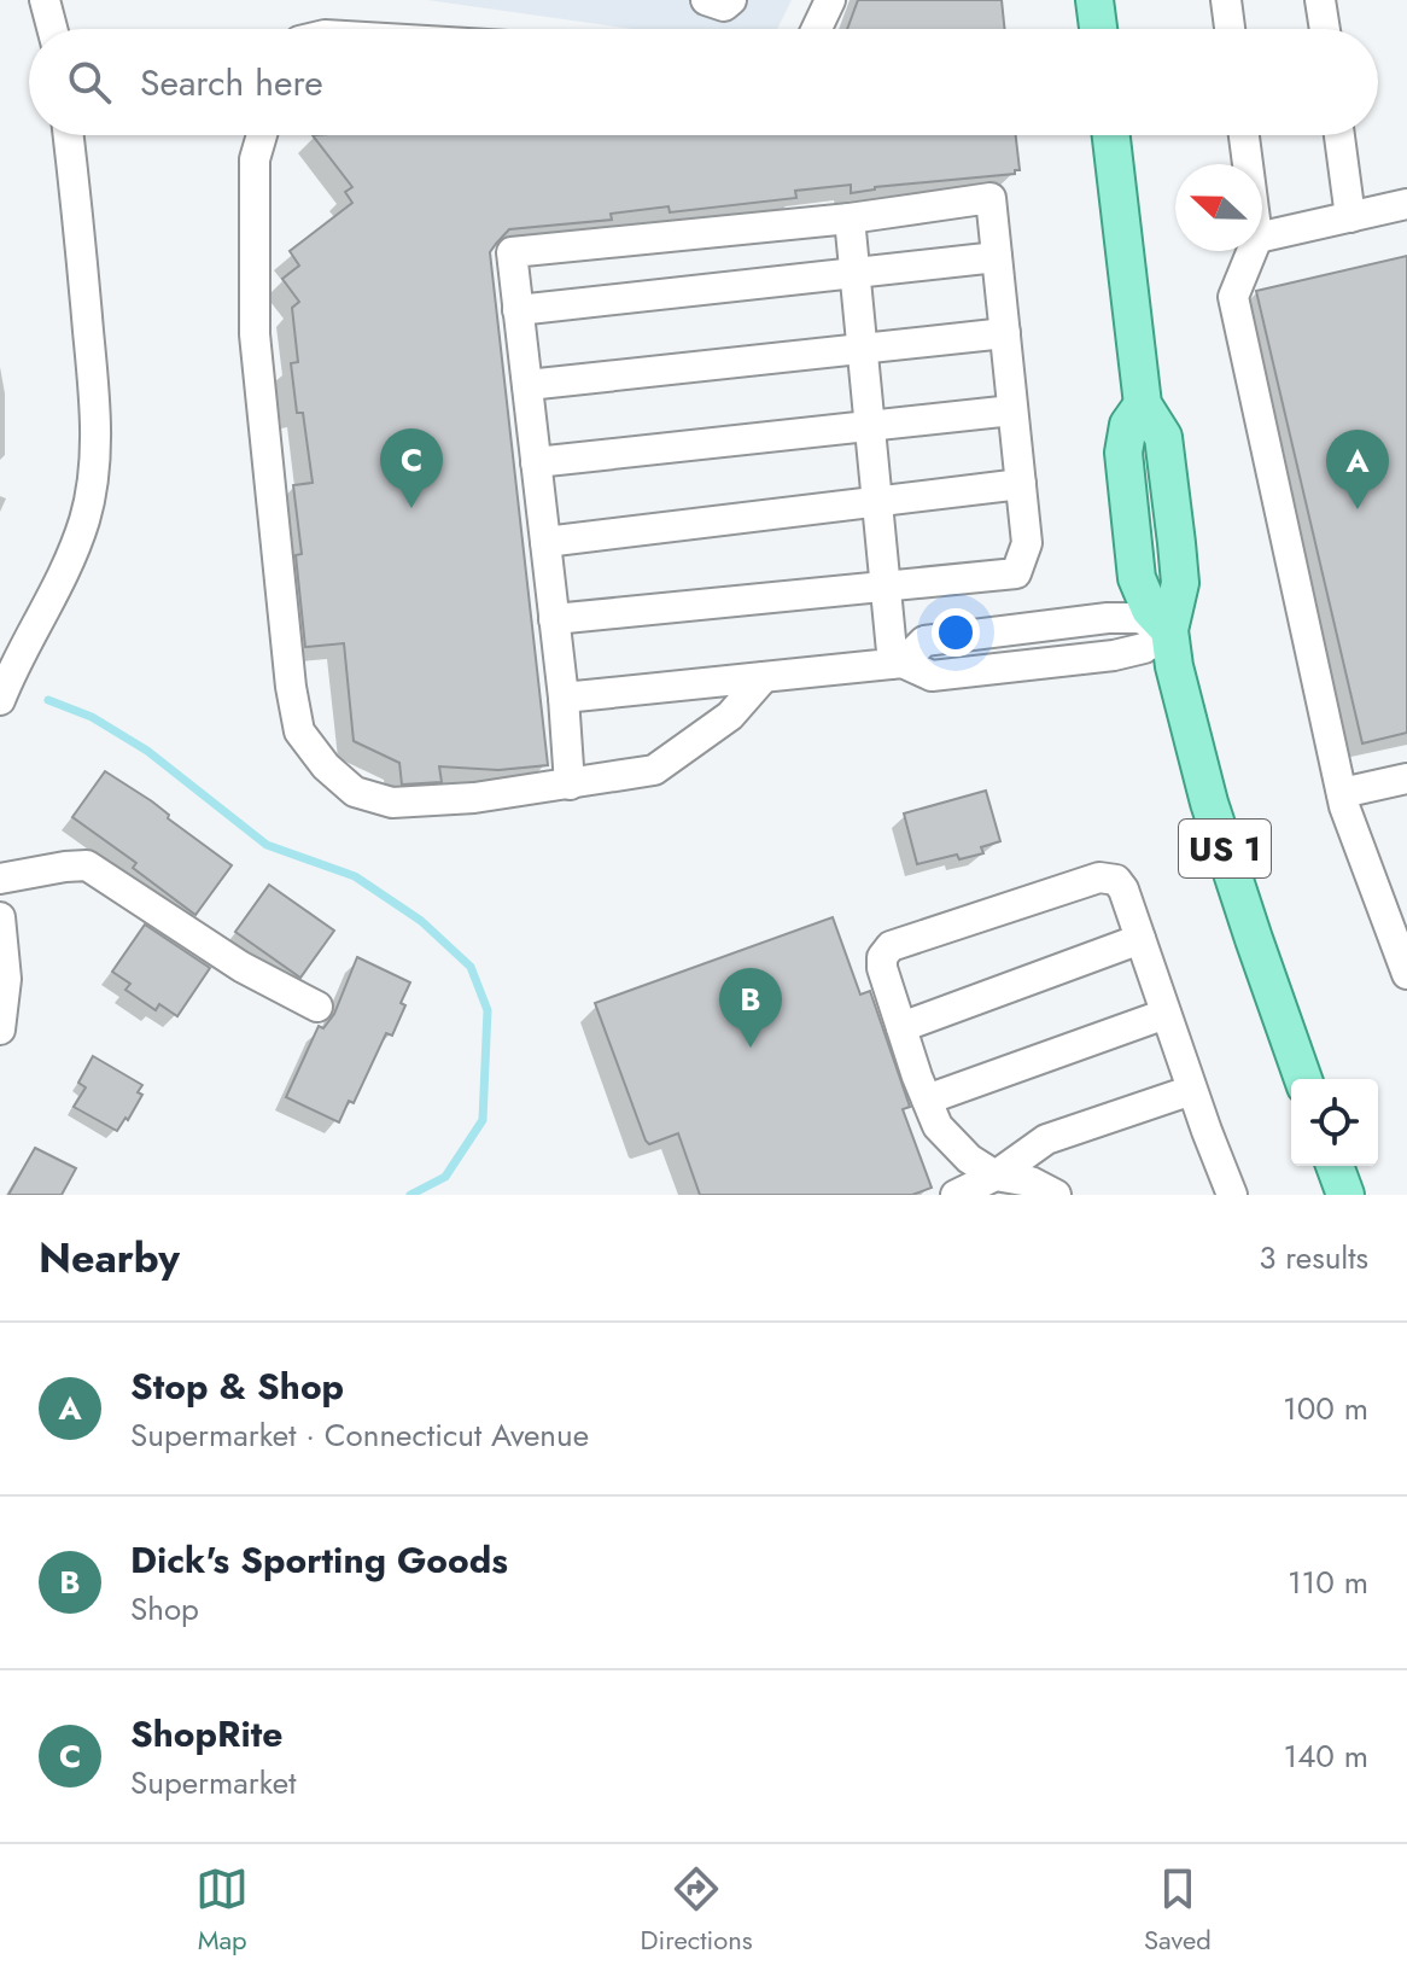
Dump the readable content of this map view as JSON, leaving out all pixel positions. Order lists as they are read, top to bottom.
{
  "streets": {
    "main road": ["US 1"]
  },
  "north": "left",
  "page": {
    "search": "Search here",
    "pins": ["C", "A", "B"],
    "heading": ["Nearby", "3 results"],
    "list": [
      {
        "mark": "A",
        "name": "Stop & Shop",
        "note": "Supermarket · Connecticut Avenue",
        "value": "100 m"
      },
      {
        "mark": "B",
        "name": "Dick's Sporting Goods",
        "note": "Shop",
        "value": "110 m"
      },
      {
        "mark": "C",
        "name": "ShopRite",
        "note": "Supermarket",
        "value": "140 m"
      }
    ],
    "nav": ["Map", "Directions", "Saved"]
  }
}
